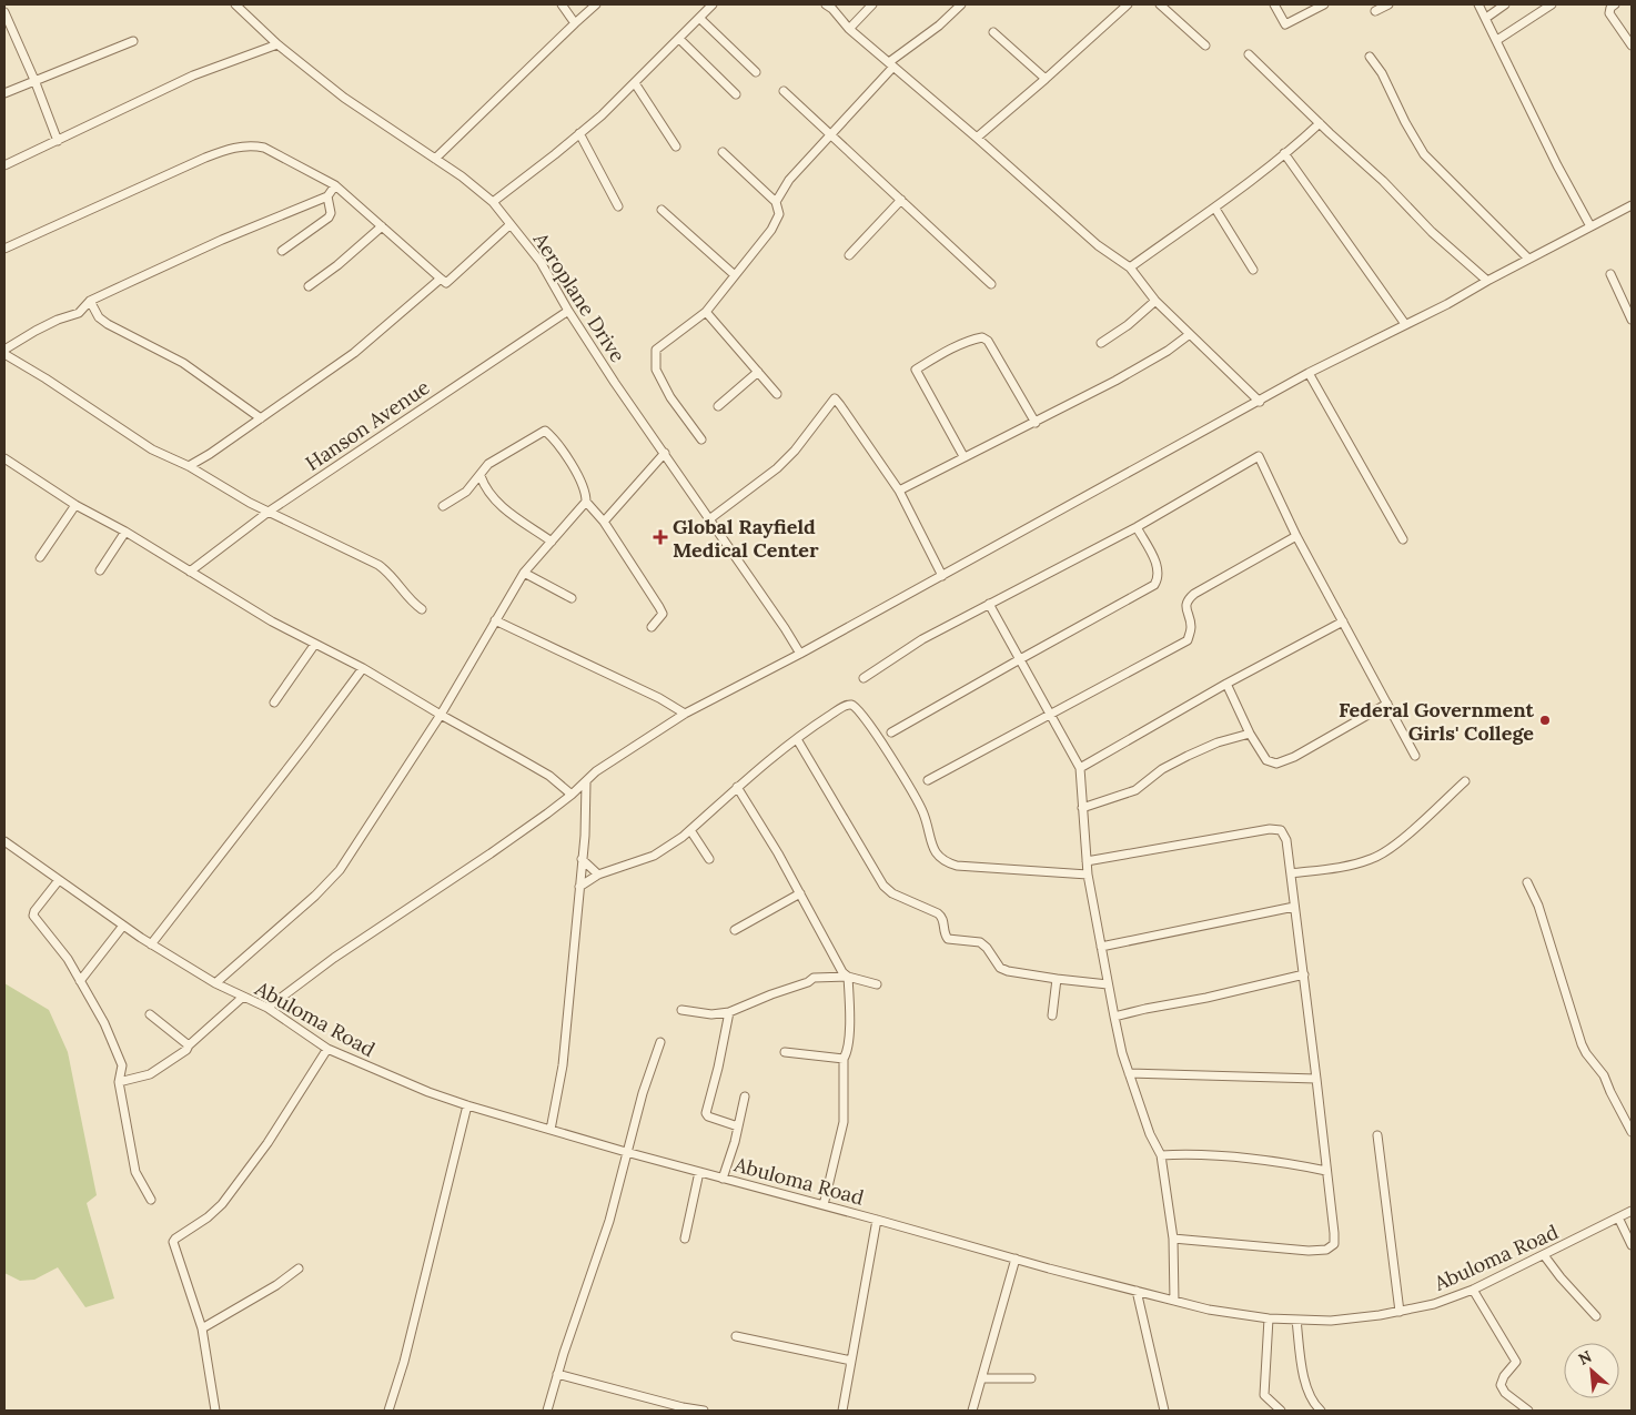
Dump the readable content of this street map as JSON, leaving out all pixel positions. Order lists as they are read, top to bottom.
{
  "streets": {
    "street": ["Aeroplane Drive", "Hanson Avenue", "Abuloma Road"]
  },
  "crossings": [
    ["Aeroplane Drive", "Hanson Avenue"]
  ],
  "places": {
    "health": ["Global Rayfield Medical Center"],
    "other": ["Federal Government Girls' College"]
  },
  "north": "top left"
}
